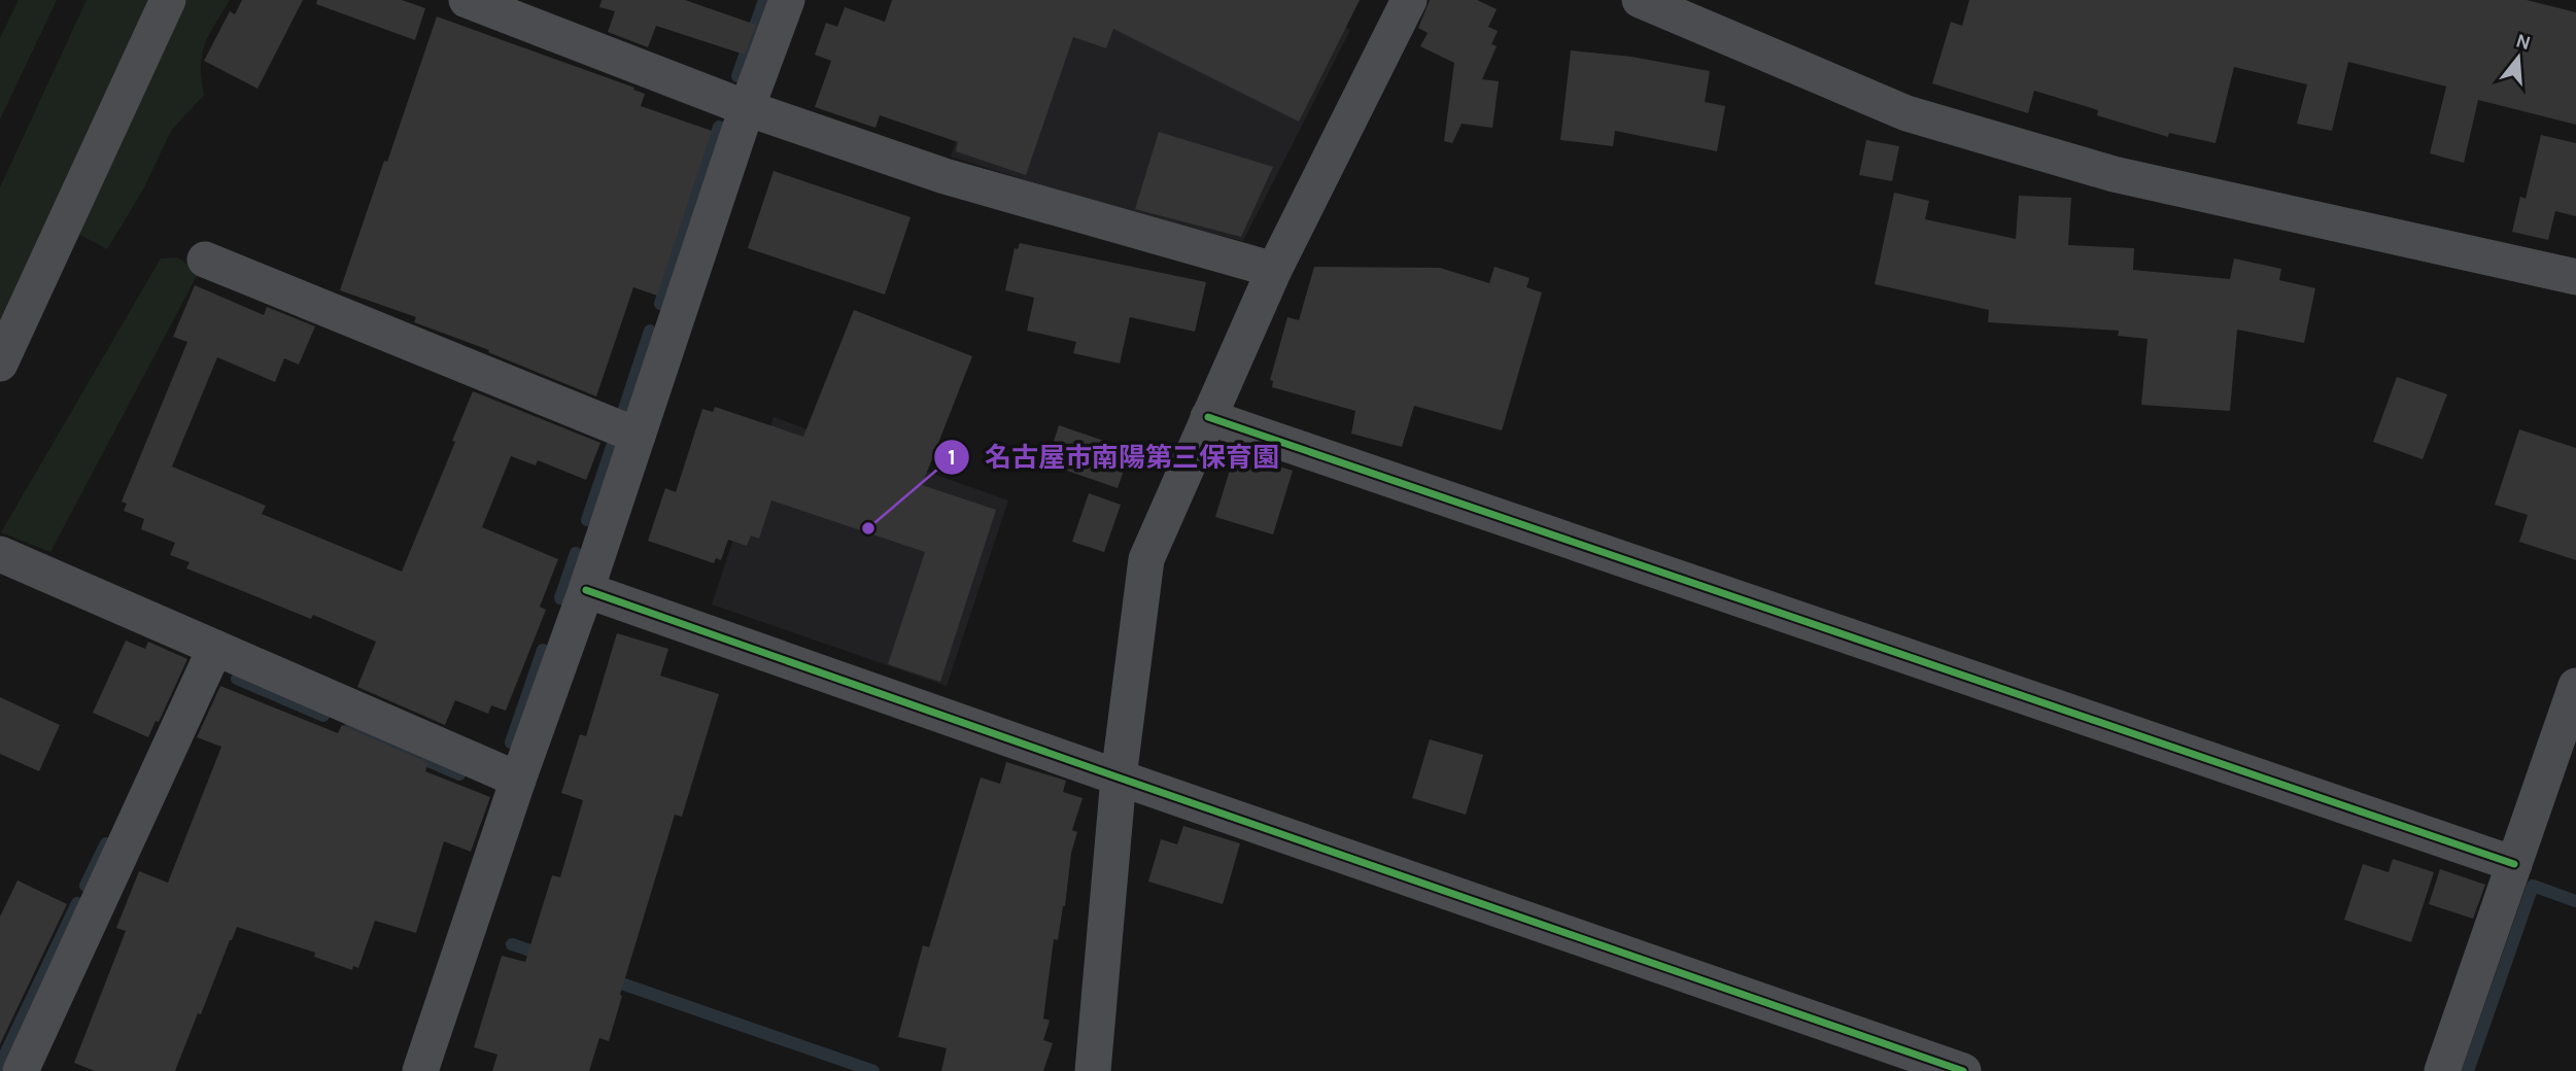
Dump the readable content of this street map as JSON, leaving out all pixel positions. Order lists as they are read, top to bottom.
{
  "places": ["名古屋市南陽第三保育園"],
  "north": "top"
}
